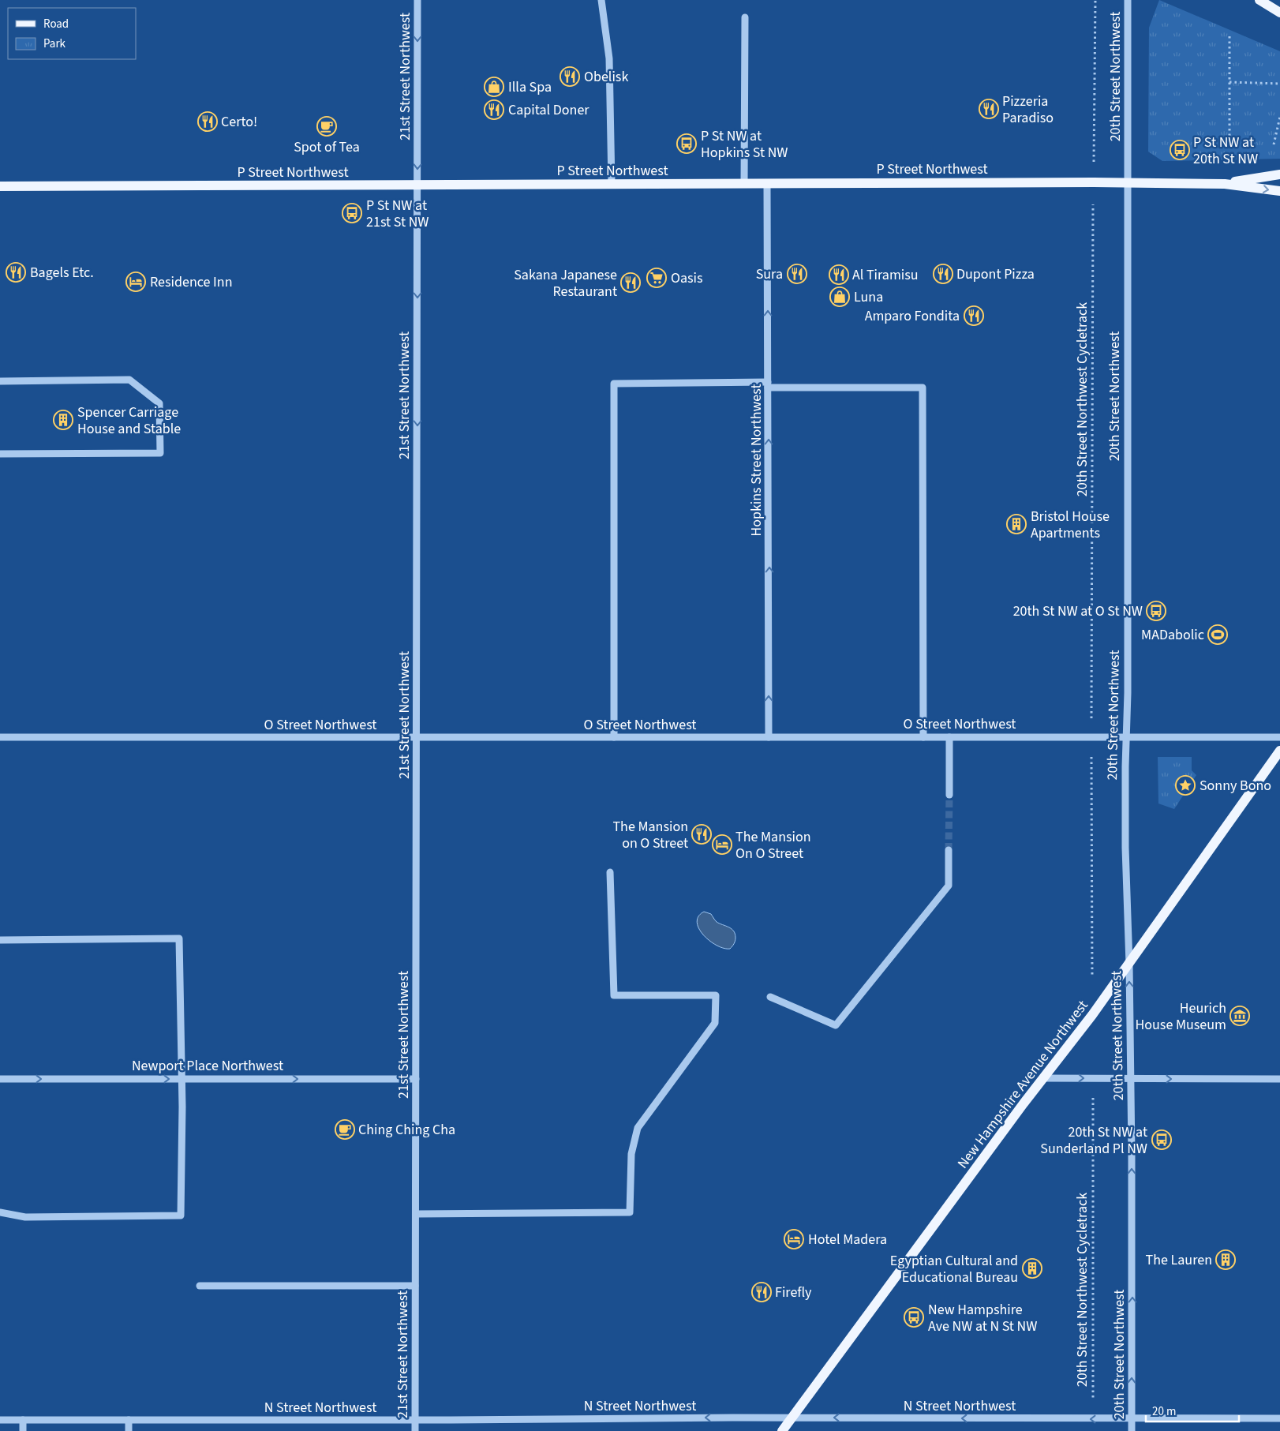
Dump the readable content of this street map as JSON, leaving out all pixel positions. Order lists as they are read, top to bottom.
{
  "streets": {
    "main road": ["P Street Northwest", "New Hampshire Avenue Northwest"],
    "street": [
      "21st Street Northwest",
      "20th Street Northwest",
      "Hopkins Street Northwest",
      "O Street Northwest",
      "Newport Place Northwest",
      "N Street Northwest"
    ],
    "path": ["20th Street Northwest Cycletrack"]
  },
  "crossings": [
    ["21st Street Northwest", "P Street Northwest"],
    ["21st Street Northwest", "O Street Northwest"],
    ["21st Street Northwest", "Newport Place Northwest"],
    ["21st Street Northwest", "N Street Northwest"],
    ["20th Street Northwest", "P Street Northwest"],
    ["20th Street Northwest", "O Street Northwest"],
    ["20th Street Northwest", "New Hampshire Avenue Northwest"],
    ["20th Street Northwest", "N Street Northwest"],
    ["P Street Northwest", "Hopkins Street Northwest"],
    ["20th Street Northwest Cycletrack", "N Street Northwest"],
    ["Hopkins Street Northwest", "O Street Northwest"],
    ["New Hampshire Avenue Northwest", "N Street Northwest"]
  ],
  "one_way": [
    "21st Street Northwest",
    "Hopkins Street Northwest",
    "Newport Place Northwest",
    "N Street Northwest"
  ],
  "places": {
    "restaurant": [
      "Obelisk",
      "Pizzeria Paradiso",
      "Capital Doner",
      "Certo!",
      "Bagels Etc.",
      "Sura",
      "Dupont Pizza",
      "Al Tiramisu",
      "Sakana Japanese Restaurant",
      "Amparo Fondita",
      "The Mansion on O Street",
      "Firefly"
    ],
    "shop": ["Illa Spa", "Luna"],
    "cafe": ["Spot of Tea", "Ching Ching Cha"],
    "bus stop": [
      "P St NW at Hopkins St NW",
      "P St NW at 20th St NW",
      "P St NW at 21st St NW",
      "20th St NW at O St NW",
      "20th St NW at Sunderland Pl NW",
      "New Hampshire Ave NW at N St NW"
    ],
    "supermarket": ["Oasis"],
    "hotel": ["Residence Inn", "The Mansion On O Street", "Hotel Madera"],
    "building": [
      "Spencer Carriage House and Stable",
      "Bristol House Apartments",
      "The Lauren",
      "Egyptian Cultural and Educational Bureau"
    ],
    "sports": ["MADabolic"],
    "place": ["Sonny Bono"],
    "museum": ["Heurich House Museum"]
  },
  "legend": ["Road", "Park"],
  "scale_bar": "20 m"
}
